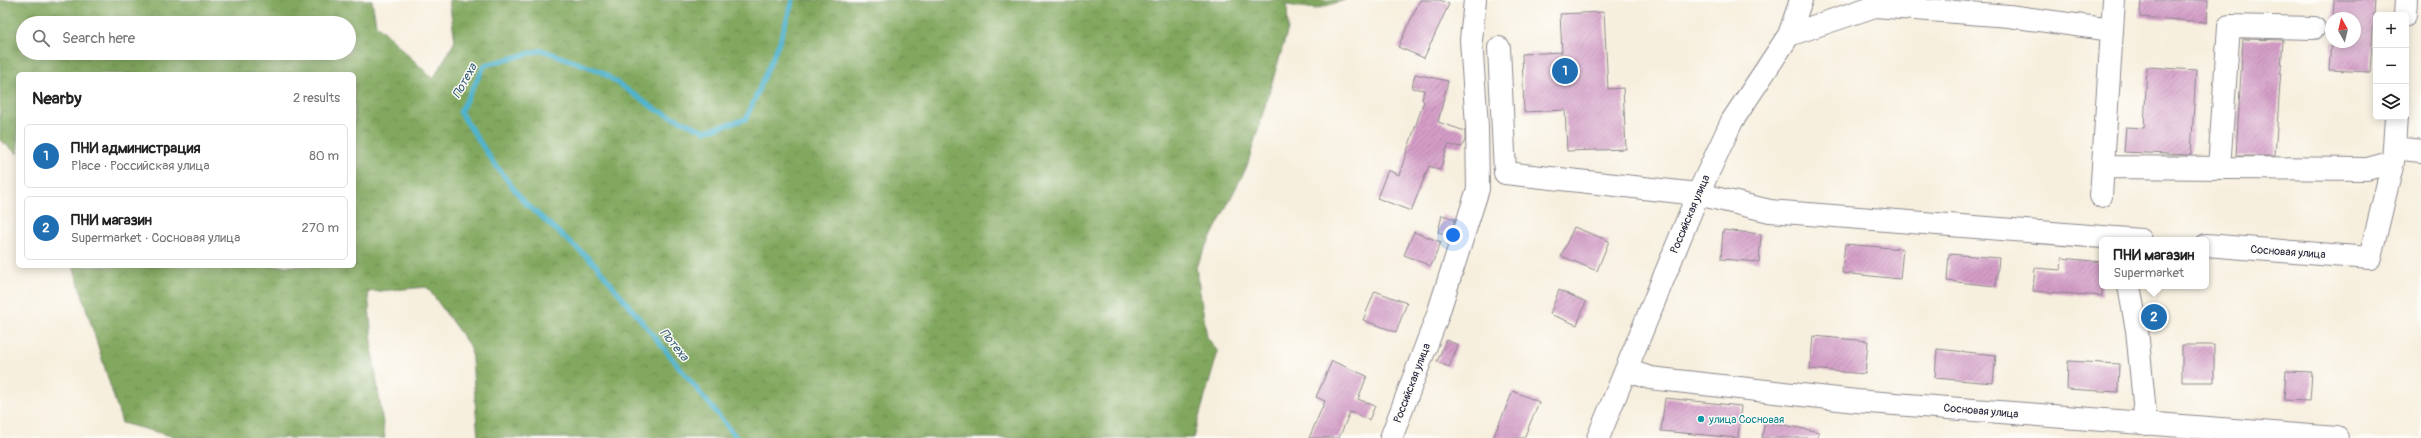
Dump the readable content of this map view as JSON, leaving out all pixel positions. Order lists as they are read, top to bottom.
{
  "streets": {
    "street": ["Российская улица", "Сосновая улица"]
  },
  "crossings": [
    ["Российская улица", "Сосновая улица"]
  ],
  "water": ["Потеха"],
  "places": ["улица Сосновая"],
  "north": "top",
  "page": {
    "map_buttons": ["+", "−"],
    "search": "Search here",
    "pins": ["1", "2"],
    "heading": ["Nearby", "2 results"],
    "list": [
      {
        "mark": "1",
        "name": "ПНИ администрация",
        "note": "Place · Российская улица",
        "value": "80 m"
      },
      {
        "mark": "2",
        "name": "ПНИ магазин",
        "note": "Supermarket · Сосновая улица",
        "value": "270 m"
      }
    ],
    "popup": ["ПНИ магазин", "Supermarket"]
  }
}
